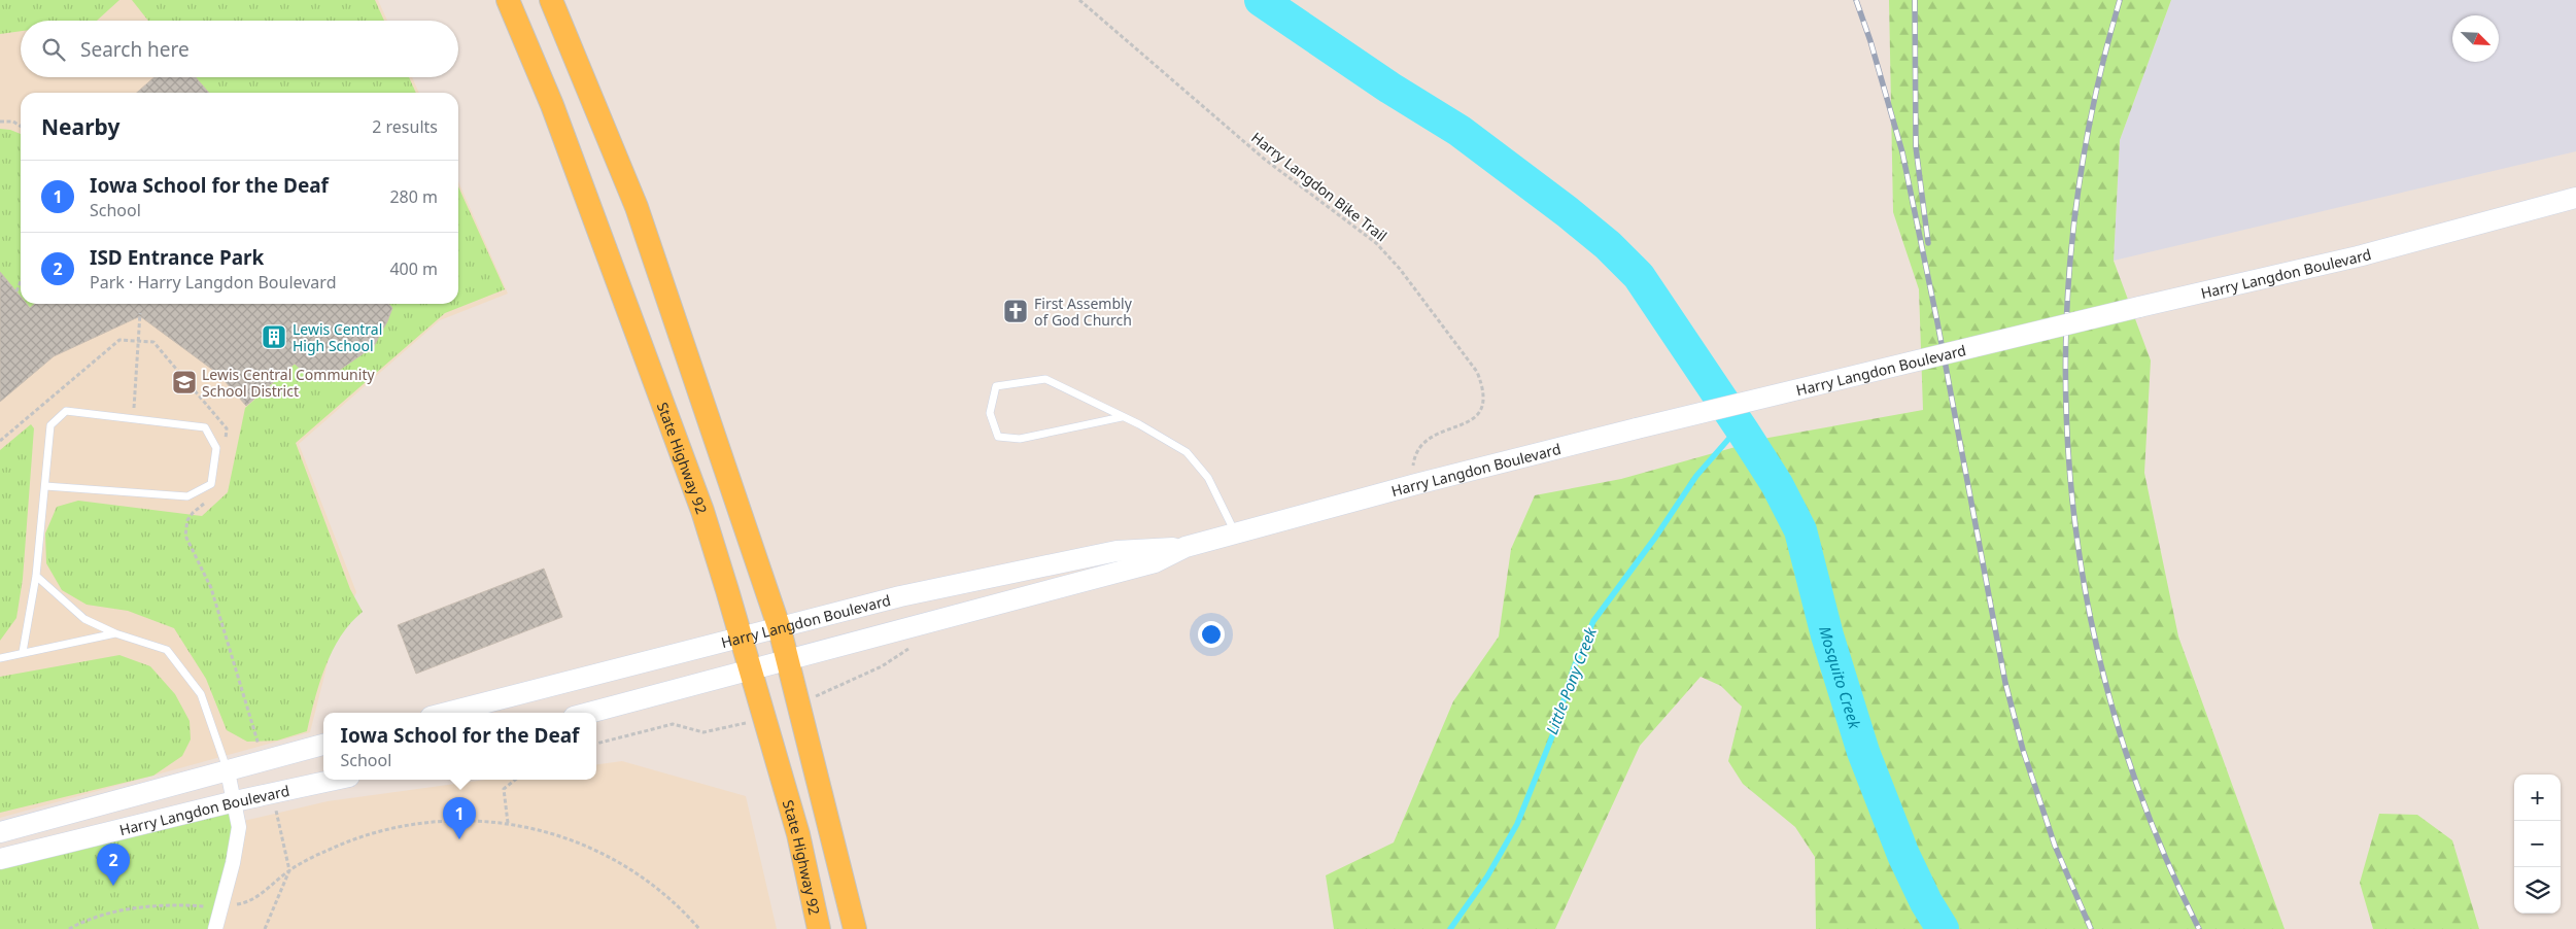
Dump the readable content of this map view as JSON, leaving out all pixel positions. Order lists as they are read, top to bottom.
{
  "streets": {
    "main road": ["Harry Langdon Boulevard", "State Highway 92"],
    "path": ["Harry Langdon Bike Trail"]
  },
  "crossings": [
    ["Harry Langdon Bike Trail", "Harry Langdon Boulevard"],
    ["Harry Langdon Boulevard", "State Highway 92"]
  ],
  "water": ["Mosquito Creek", "Little Pony Creek"],
  "places": {
    "church": ["First Assembly of God Church"],
    "building": ["Lewis Central High School"],
    "school or university": ["Lewis Central Community School District"]
  },
  "north": "bottom right",
  "page": {
    "search": "Search here",
    "heading": ["Nearby", "2 results"],
    "list": [
      {
        "mark": "1",
        "name": "Iowa School for the Deaf",
        "note": "School",
        "value": "280 m"
      },
      {
        "mark": "2",
        "name": "ISD Entrance Park",
        "note": "Park · Harry Langdon Boulevard",
        "value": "400 m"
      }
    ],
    "popup": ["Iowa School for the Deaf", "School"],
    "map_buttons": ["+", "−"],
    "pins": ["1", "2"]
  }
}
